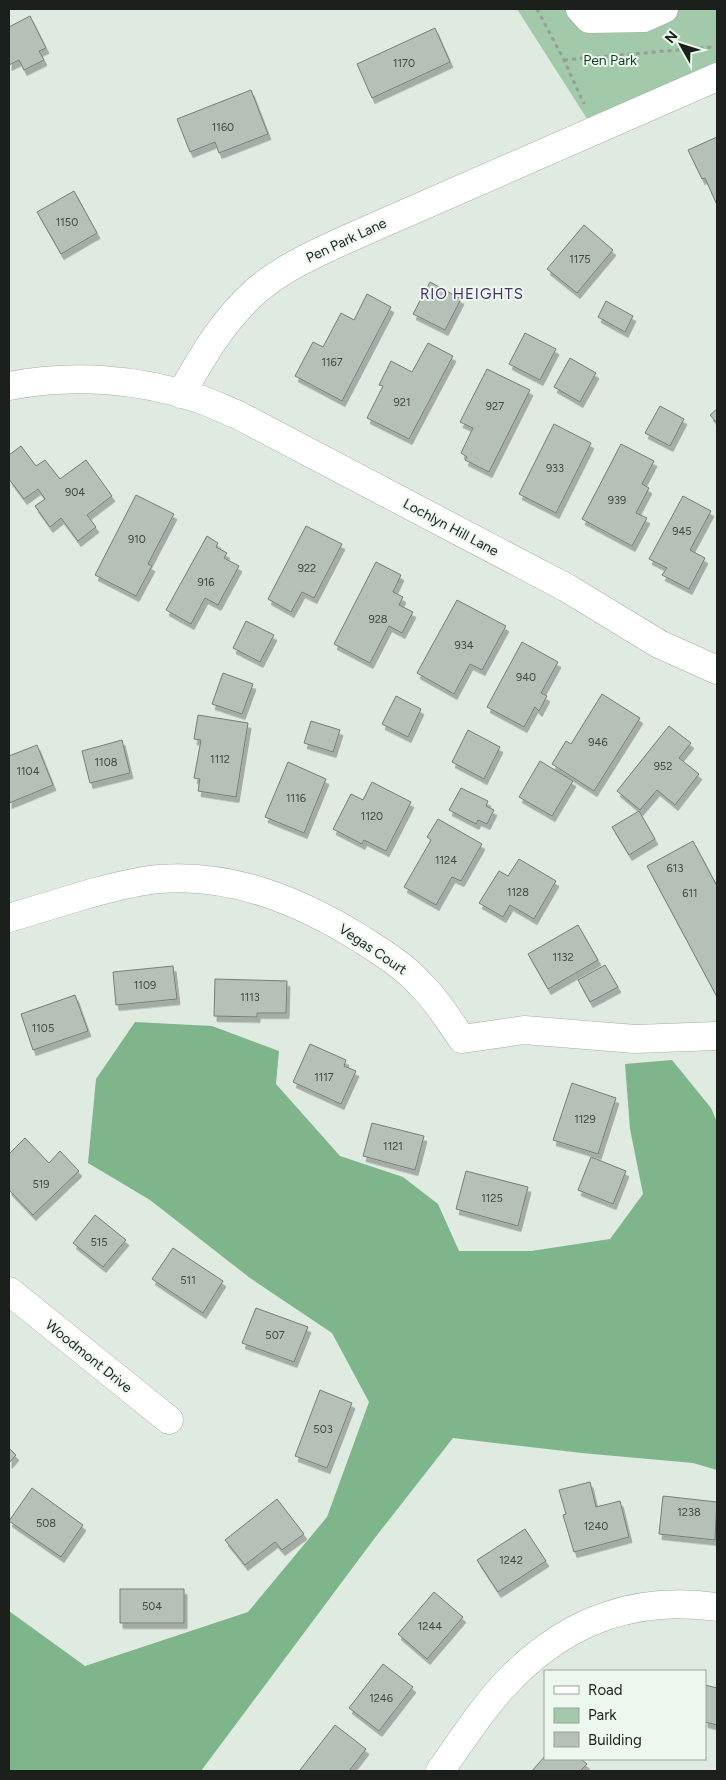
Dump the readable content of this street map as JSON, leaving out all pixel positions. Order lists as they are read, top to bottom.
{
  "streets": {
    "street": [
      "Pen Park Lane",
      "Lochlyn Hill Lane",
      "Vegas Court",
      "Woodmont Drive"
    ]
  },
  "crossings": [
    ["Pen Park Lane", "Lochlyn Hill Lane"]
  ],
  "districts": ["RIO HEIGHTS"],
  "parks": ["Pen Park"],
  "house_numbers": [
    "1170",
    "1160",
    "1150",
    "1175",
    "1167",
    "921",
    "927",
    "933",
    "904",
    "939",
    "945",
    "910",
    "922",
    "916",
    "928",
    "934",
    "940",
    "946",
    "1112",
    "1108",
    "952",
    "1104",
    "1116",
    "1120",
    "1124",
    "613",
    "1128",
    "611",
    "1132",
    "1109",
    "1113",
    "1105",
    "1117",
    "1129",
    "1121",
    "519",
    "1125",
    "515",
    "511",
    "507",
    "503",
    "1238",
    "508",
    "1240",
    "1242",
    "504",
    "1244",
    "1246"
  ],
  "legend": ["Road", "Park", "Building"],
  "north": "top left"
}
